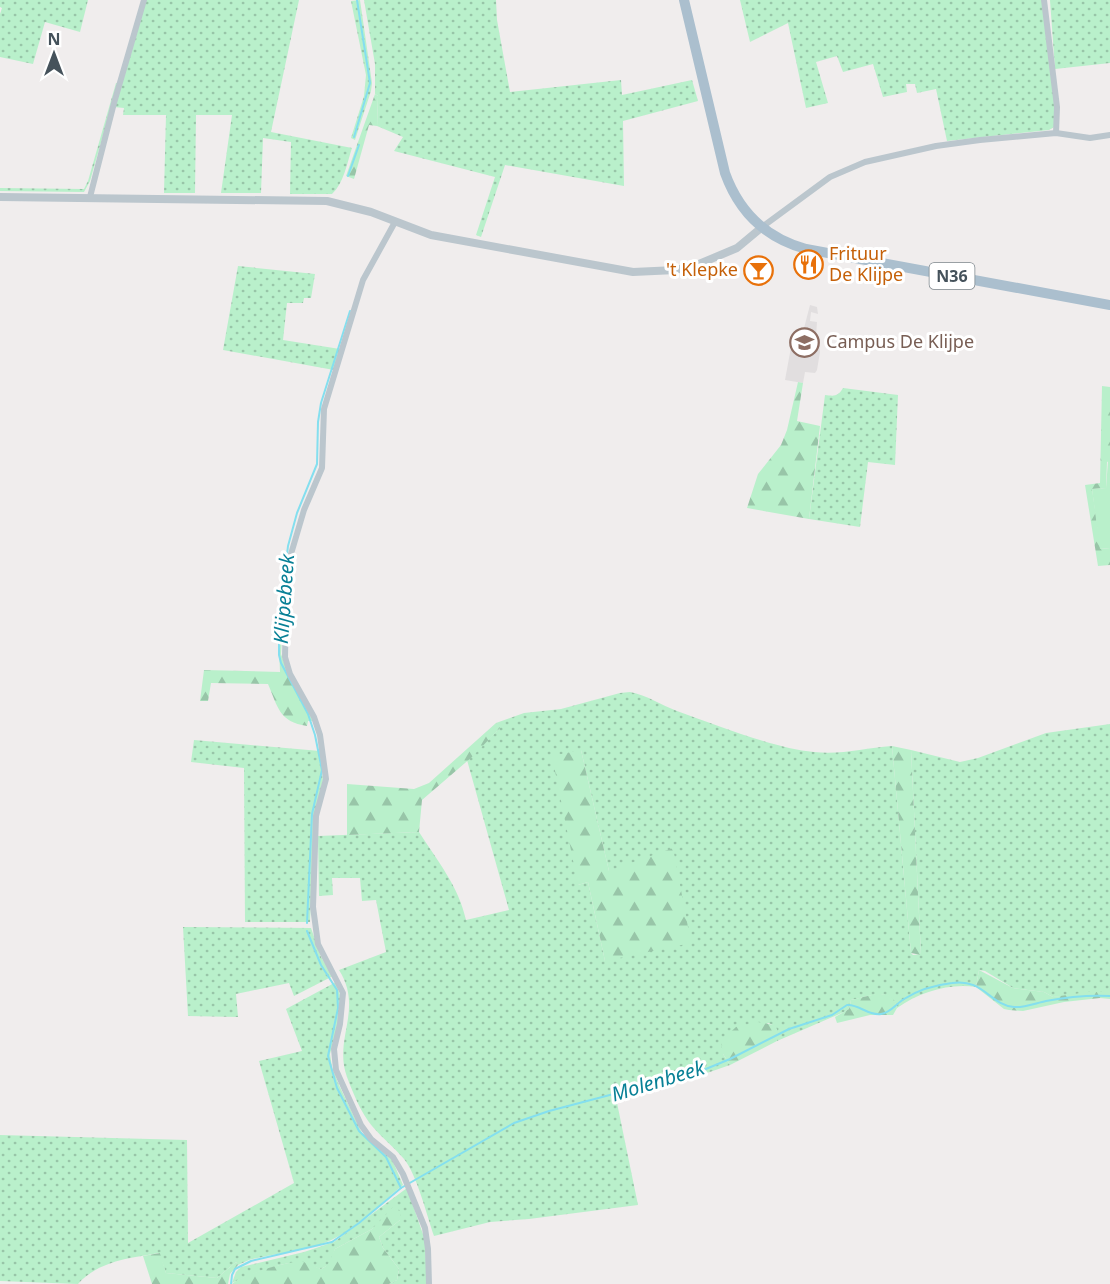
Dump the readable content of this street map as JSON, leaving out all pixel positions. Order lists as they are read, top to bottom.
{
  "streets": {
    "main road": ["N36"]
  },
  "water": ["Klijpebeek", "Molenbeek"],
  "places": {
    "restaurant": ["Frituur De Klijpe"],
    "bar": ["'t Klepke"],
    "school or university": ["Campus De Klijpe"]
  },
  "north": "top"
}
